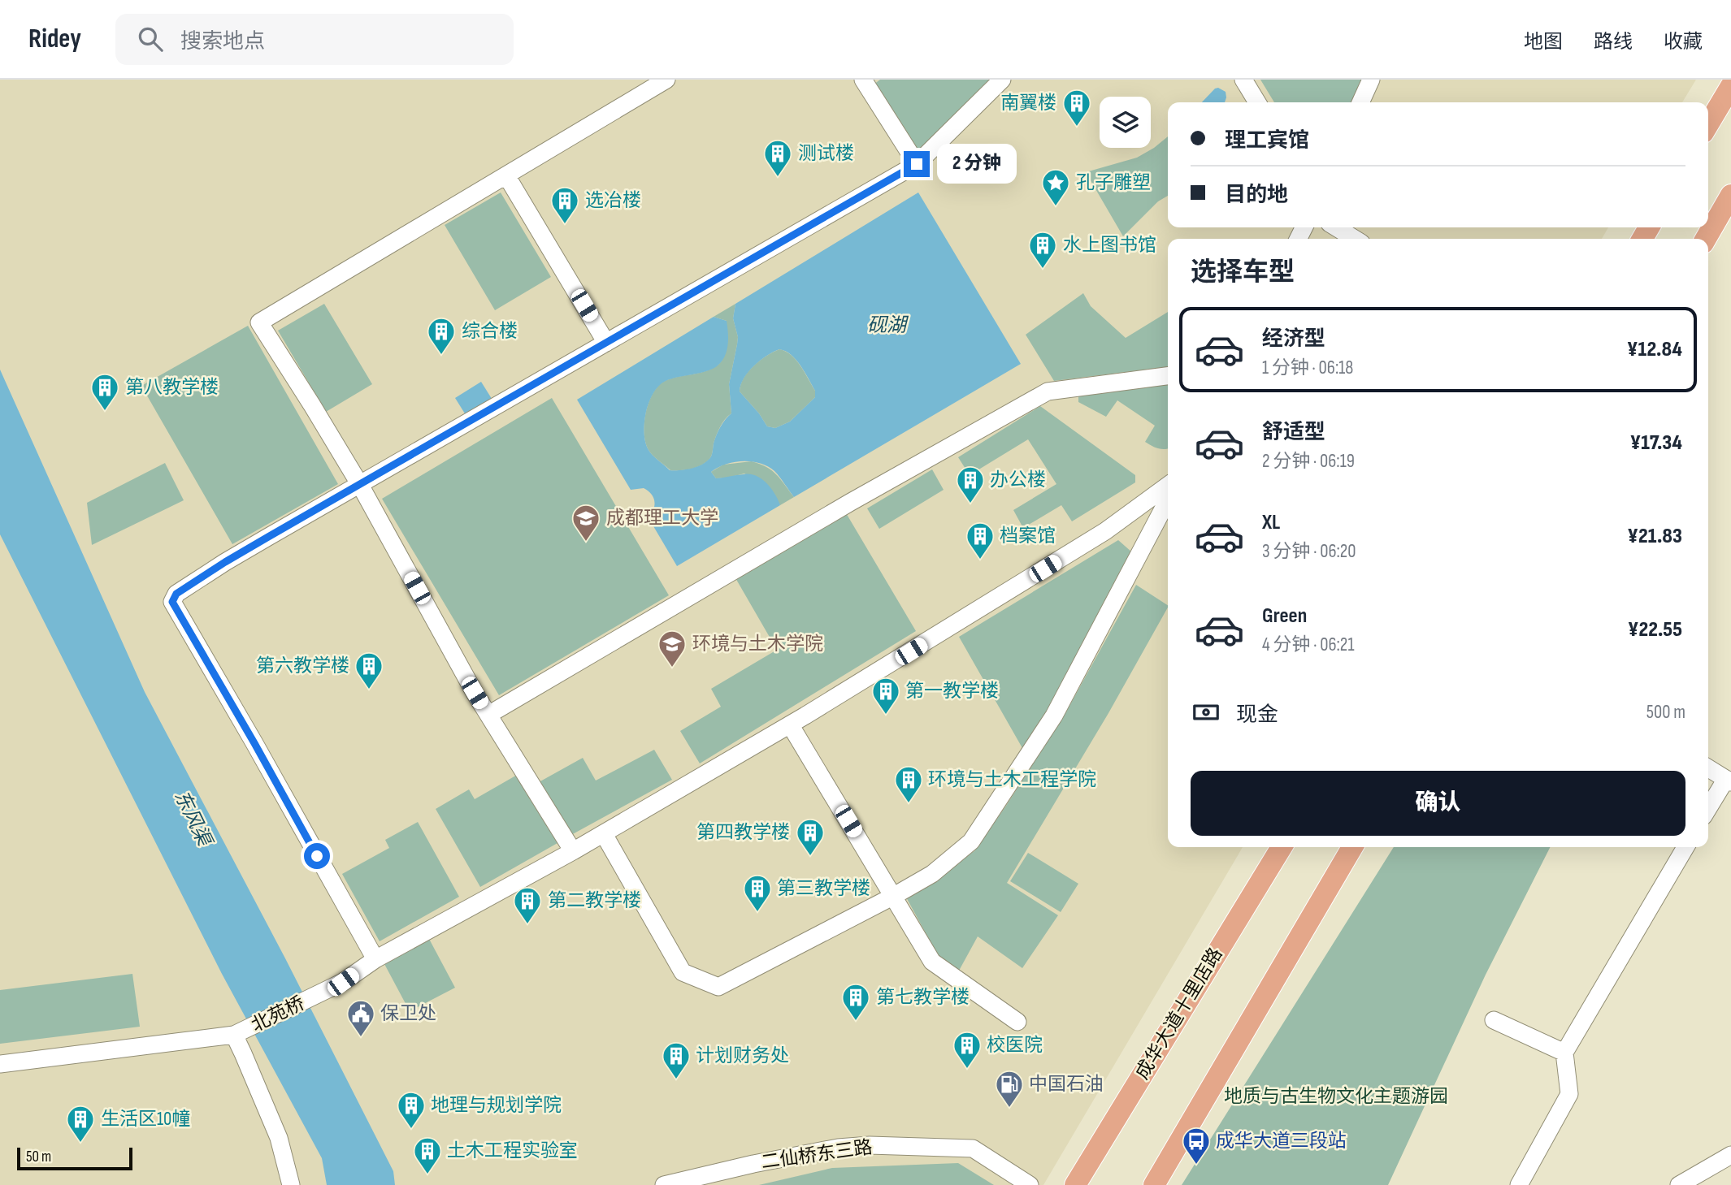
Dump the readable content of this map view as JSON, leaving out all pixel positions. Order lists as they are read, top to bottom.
{
  "streets": {
    "main road": ["成华大道十里店路"],
    "street": ["北苑桥", "二仙桥东三路"]
  },
  "water": ["砚湖", "东风渠"],
  "parks": ["地质与古生物文化主题游园"],
  "places": {
    "building": [
      "南翼楼",
      "测试楼",
      "选冶楼",
      "水上图书馆",
      "综合楼",
      "第八教学楼",
      "办公楼",
      "档案馆",
      "第六教学楼",
      "第一教学楼",
      "环境与土木工程学院",
      "第四教学楼",
      "第三教学楼",
      "第二教学楼",
      "第七教学楼",
      "校医院",
      "计划财务处",
      "地理与规划学院",
      "生活区10幢",
      "土木工程实验室"
    ],
    "place": ["孔子雕塑"],
    "school or university": ["成都理工大学", "环境与土木学院"],
    "public building": ["保卫处"],
    "fuel station": ["中国石油"],
    "bus stop": ["成华大道三段站"]
  },
  "scale_bar": "50 m",
  "page": {
    "header": "Ridey",
    "search": "搜索地点",
    "nav": ["地图", "路线", "收藏"],
    "banner": ["理工宾馆", "目的地"],
    "bubble": "2 分钟",
    "heading": "选择车型",
    "list": [
      {
        "name": "经济型",
        "note": "1 分钟 · 06:18",
        "value": "¥12.84"
      },
      {
        "name": "舒适型",
        "note": "2 分钟 · 06:19",
        "value": "¥17.34"
      },
      {
        "name": "XL",
        "note": "3 分钟 · 06:20",
        "value": "¥21.83"
      },
      {
        "name": "Green",
        "note": "4 分钟 · 06:21",
        "value": "¥22.55"
      }
    ],
    "pay": ["现金", "500 m"],
    "buttons": "确认",
    "scale": "50 m"
  }
}
